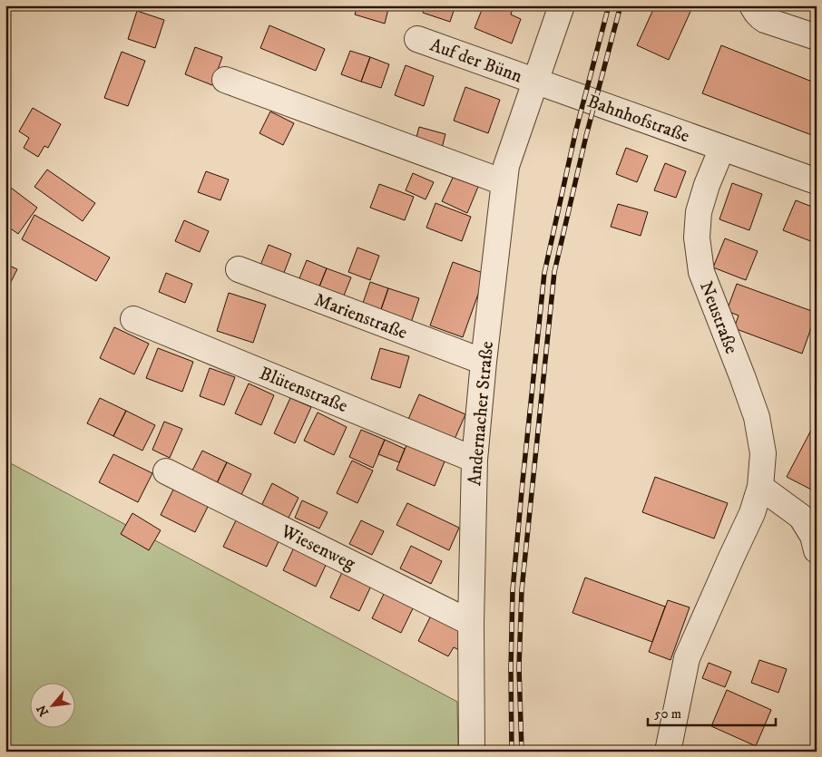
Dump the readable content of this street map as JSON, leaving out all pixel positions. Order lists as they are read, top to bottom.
{
  "streets": {
    "street": [
      "Auf der Bünn",
      "Bahnhofstraße",
      "Marienstraße",
      "Neustraße",
      "Blütenstraße",
      "Andernacher Straße",
      "Wiesenweg"
    ]
  },
  "crossings": [
    ["Auf der Bünn", "Bahnhofstraße"],
    ["Auf der Bünn", "Andernacher Straße"],
    ["Bahnhofstraße", "Neustraße"],
    ["Bahnhofstraße", "Andernacher Straße"],
    ["Marienstraße", "Andernacher Straße"],
    ["Blütenstraße", "Andernacher Straße"],
    ["Andernacher Straße", "Wiesenweg"]
  ],
  "scale_bar": "50 m",
  "north": "bottom left"
}
